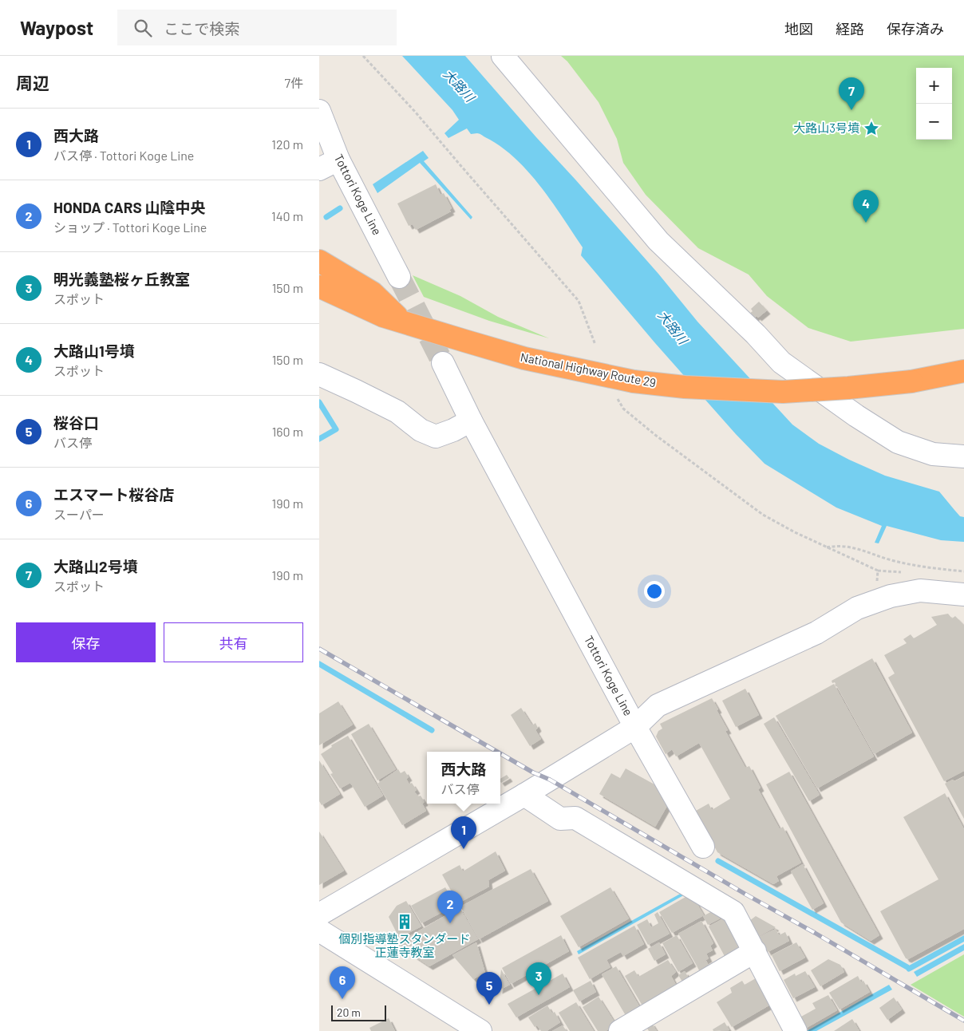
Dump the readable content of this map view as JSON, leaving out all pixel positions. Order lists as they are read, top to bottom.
{
  "streets": {
    "highway": ["National Highway Route 29"],
    "street": ["Tottori Koge Line"]
  },
  "water": ["大路川"],
  "places": {
    "place": ["大路山3号墳"],
    "building": ["個別指導塾スタンダード 正蓮寺教室"]
  },
  "scale_bar": "20 m",
  "page": {
    "header": "Waypost",
    "search": "ここで検索",
    "nav": ["地図", "経路", "保存済み"],
    "heading": ["周辺", "7件"],
    "map_buttons": ["+", "−"],
    "pins": [
      "7",
      "4",
      "1",
      "2",
      "3",
      "6",
      "5"
    ],
    "list": [
      {
        "mark": "1",
        "name": "西大路",
        "note": "バス停 · Tottori Koge Line",
        "value": "120 m"
      },
      {
        "mark": "2",
        "name": "HONDA CARS 山陰中央",
        "note": "ショップ · Tottori Koge Line",
        "value": "140 m"
      },
      {
        "mark": "3",
        "name": "明光義塾桜ヶ丘教室",
        "note": "スポット",
        "value": "150 m"
      },
      {
        "mark": "4",
        "name": "大路山1号墳",
        "note": "スポット",
        "value": "150 m"
      },
      {
        "mark": "5",
        "name": "桜谷口",
        "note": "バス停",
        "value": "160 m"
      },
      {
        "mark": "6",
        "name": "エスマート桜谷店",
        "note": "スーパー",
        "value": "190 m"
      },
      {
        "mark": "7",
        "name": "大路山2号墳",
        "note": "スポット",
        "value": "190 m"
      }
    ],
    "buttons": ["保存", "共有"],
    "popup": ["西大路", "バス停"],
    "scale": "20 m"
  }
}
